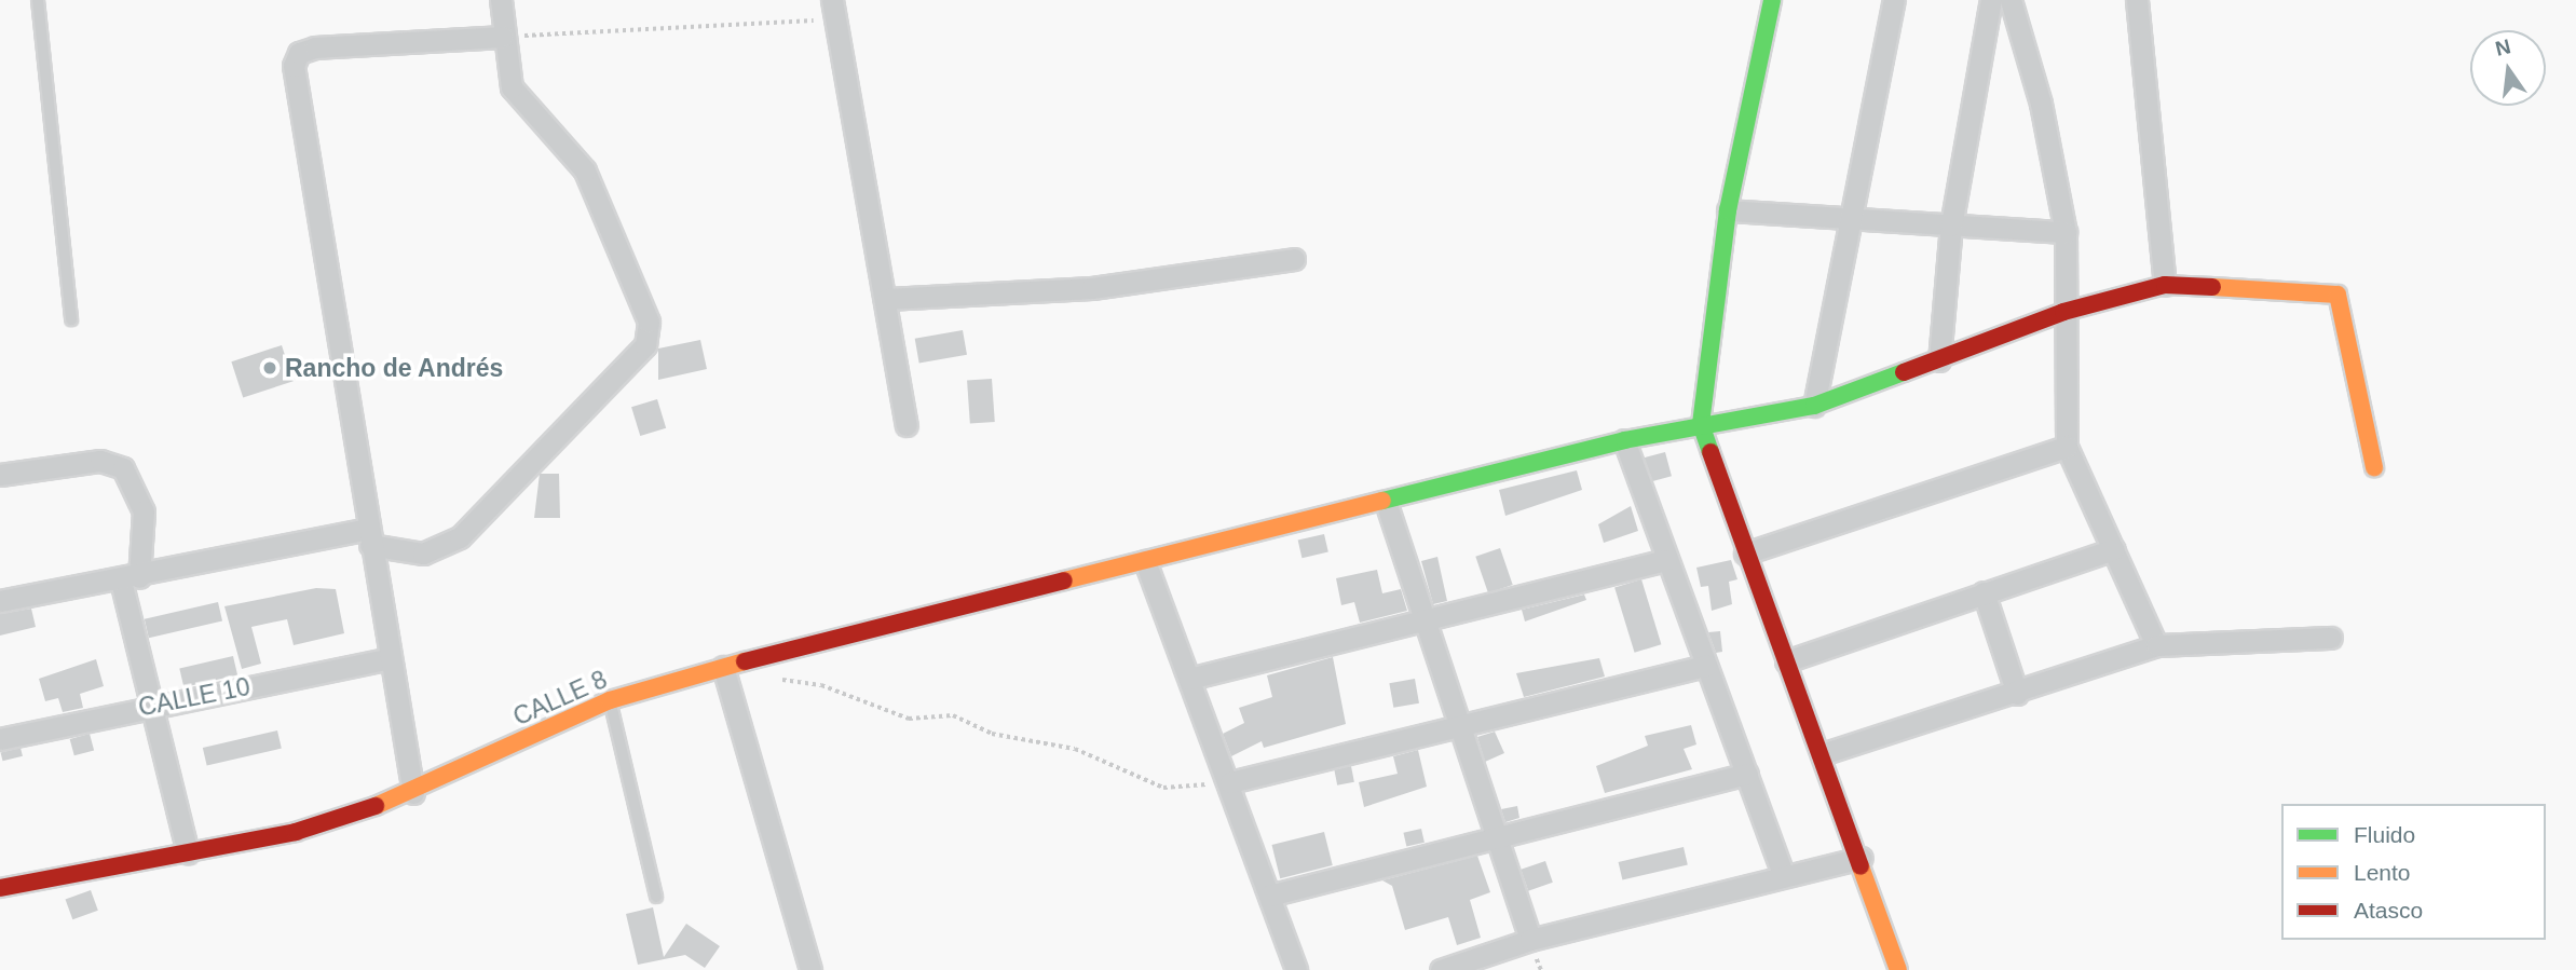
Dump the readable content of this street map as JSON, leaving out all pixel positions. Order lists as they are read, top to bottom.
{
  "streets": {
    "street": ["CALLE 10", "CALLE 8"]
  },
  "places": ["Rancho de Andrés"],
  "legend": ["Fluido", "Lento", "Atasco"],
  "north": "top"
}
